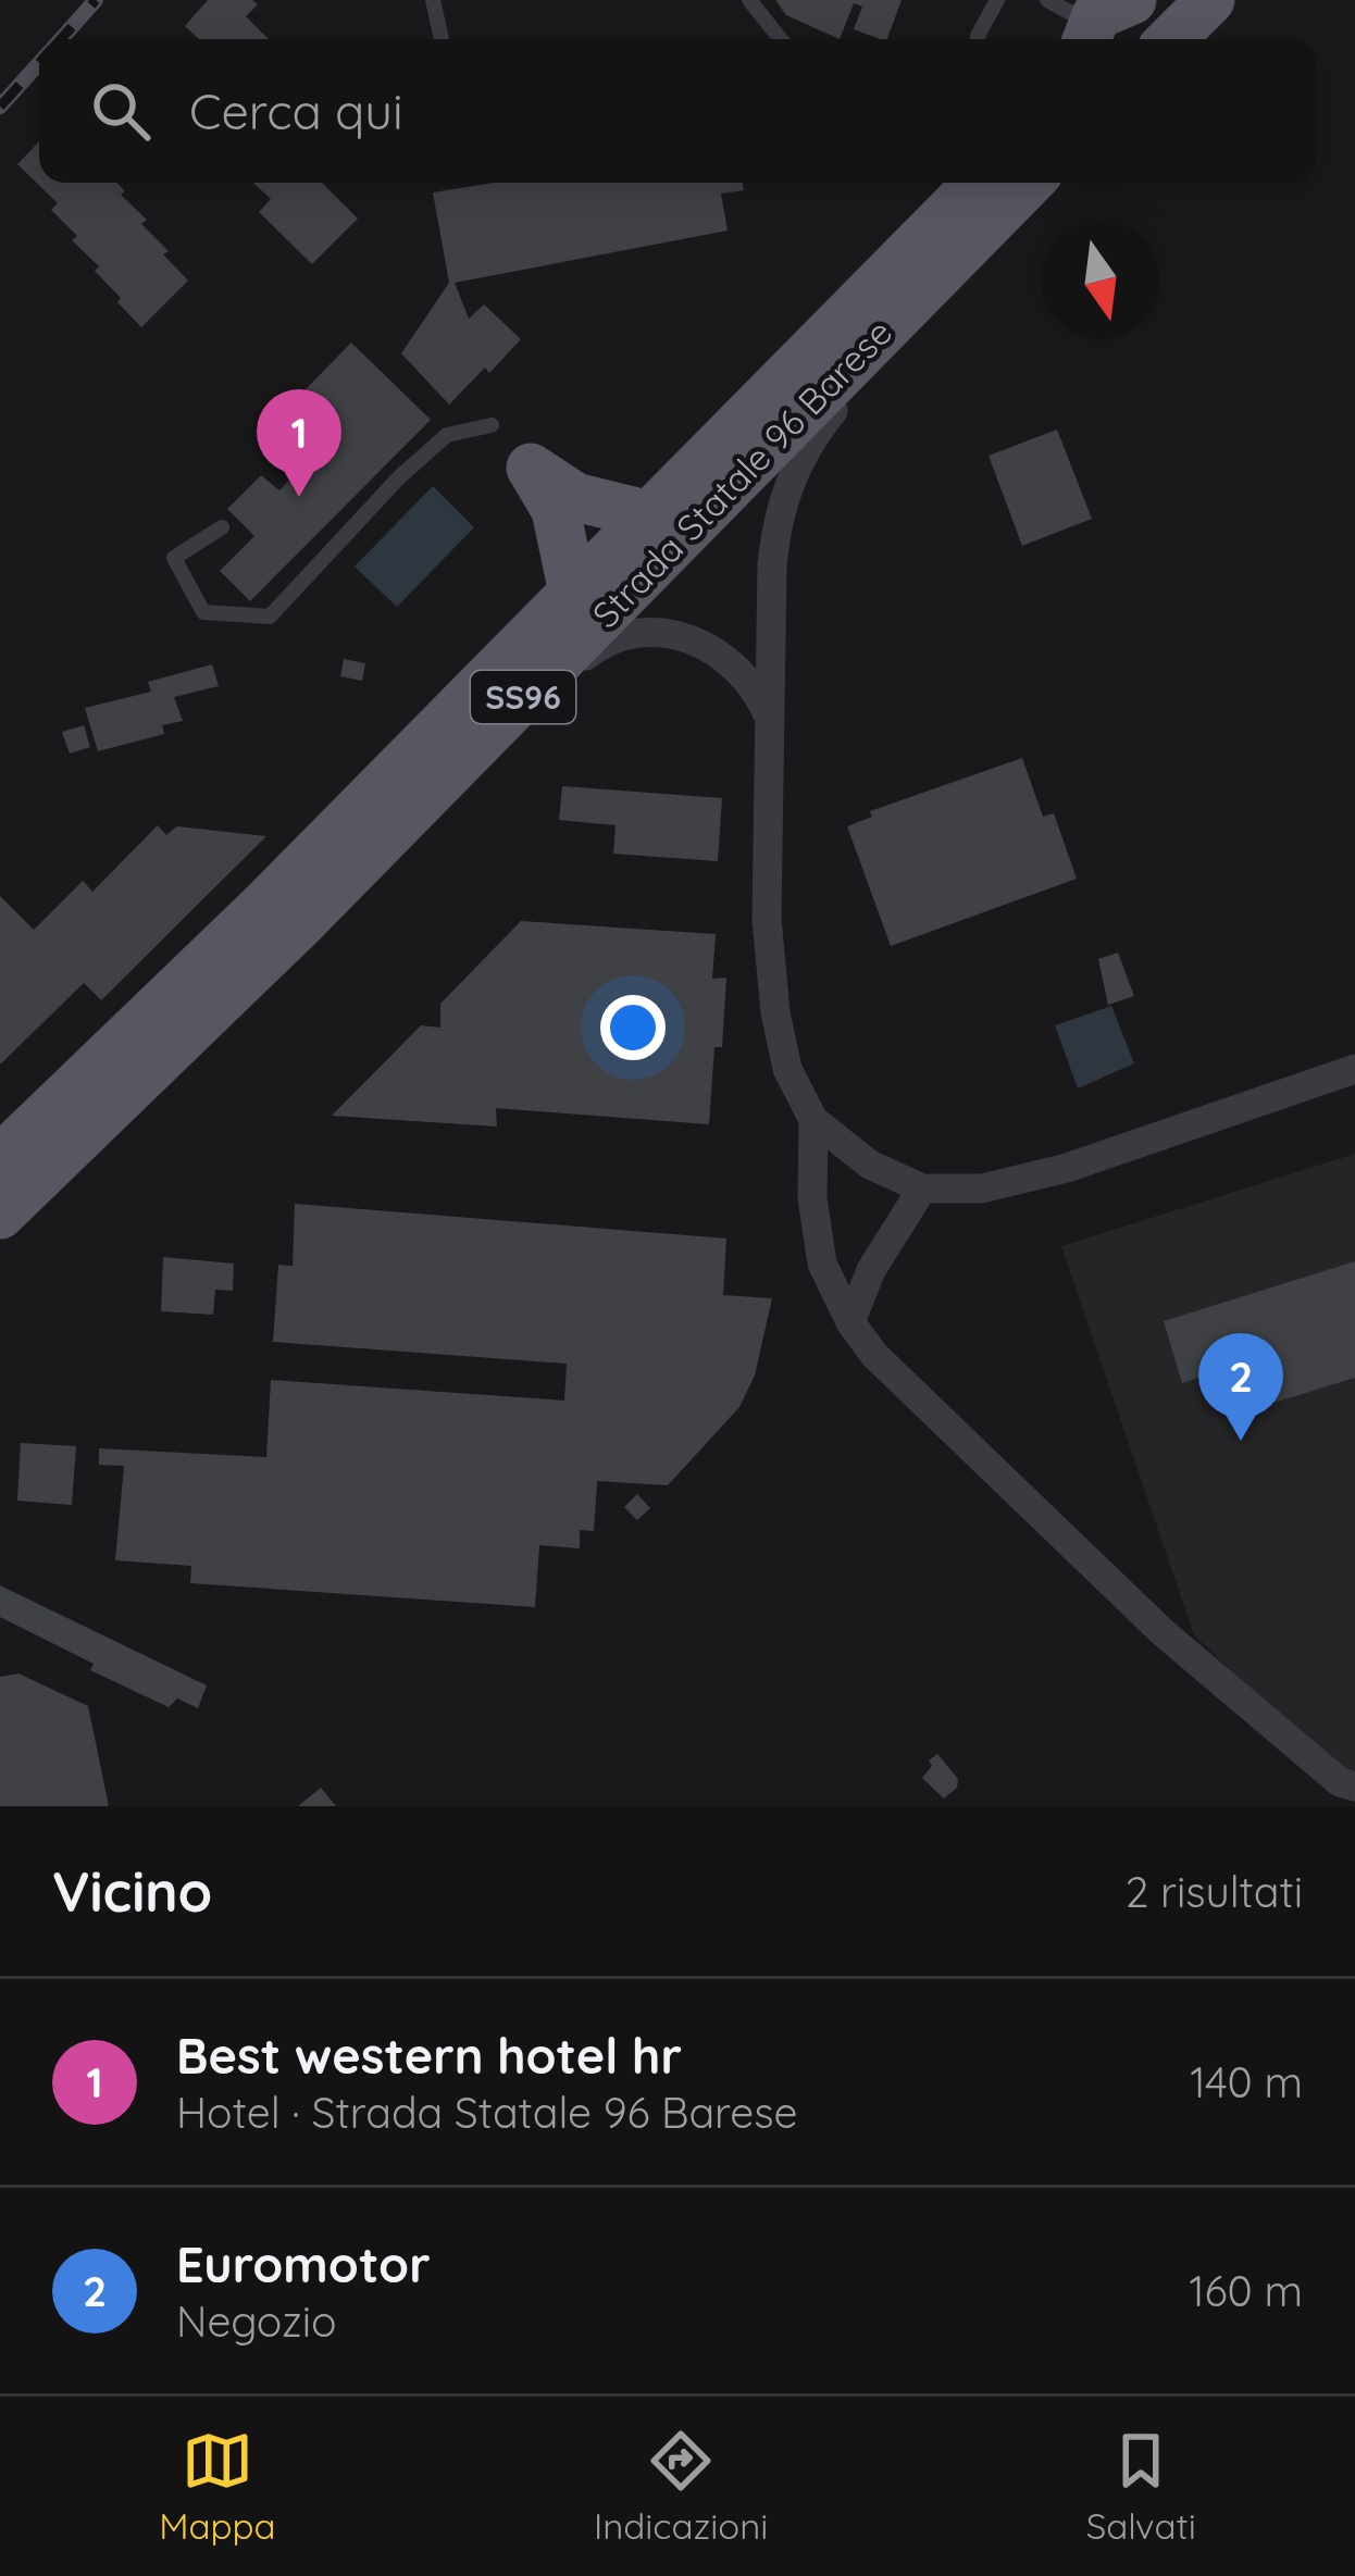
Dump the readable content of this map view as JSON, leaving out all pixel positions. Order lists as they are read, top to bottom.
{
  "streets": {
    "main road": ["Strada Statale 96 Barese", "SS96"]
  },
  "north": "bottom",
  "page": {
    "search": "Cerca qui",
    "pins": ["1", "2"],
    "heading": ["Vicino", "2 risultati"],
    "list": [
      {
        "mark": "1",
        "name": "Best western hotel hr",
        "note": "Hotel · Strada Statale 96 Barese",
        "value": "140 m"
      },
      {
        "mark": "2",
        "name": "Euromotor",
        "note": "Negozio",
        "value": "160 m"
      }
    ],
    "nav": ["Mappa", "Indicazioni", "Salvati"]
  }
}
